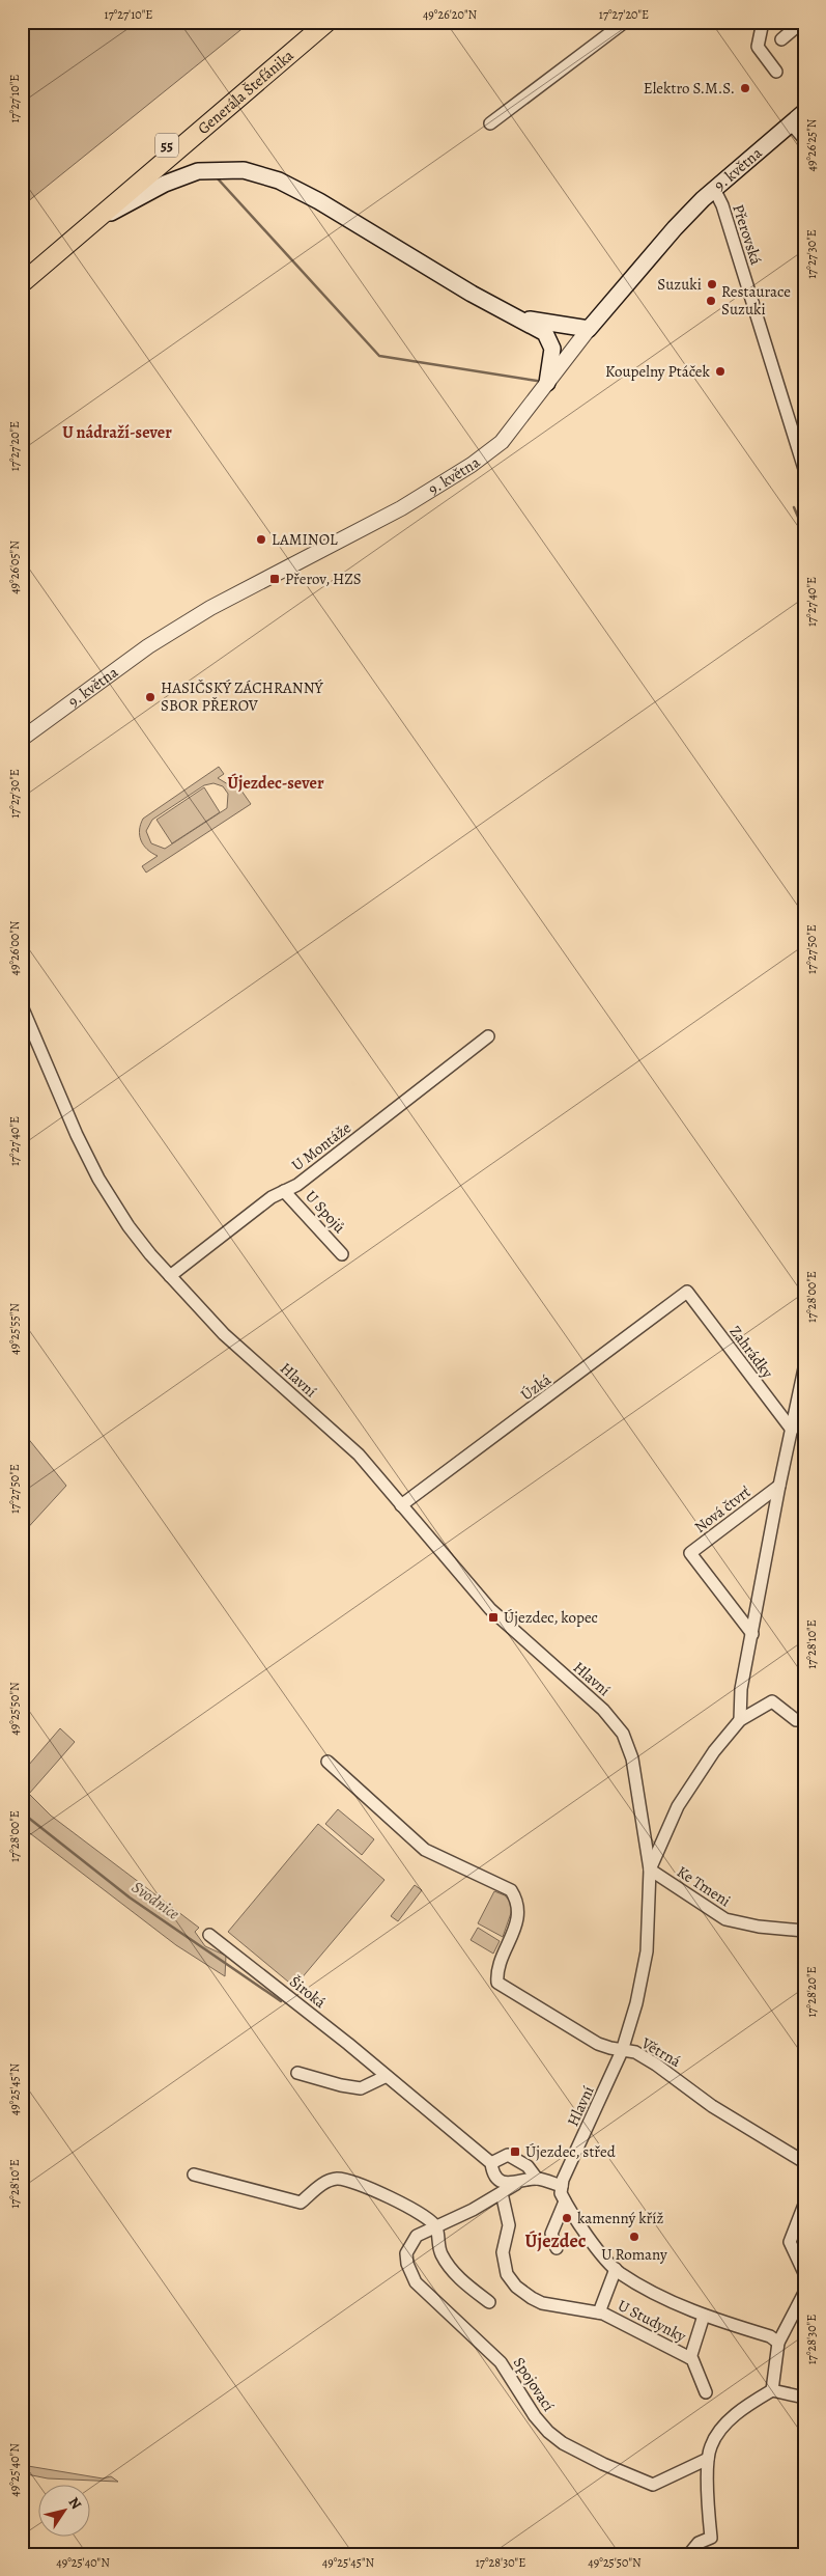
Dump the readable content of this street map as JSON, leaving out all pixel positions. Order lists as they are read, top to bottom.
{
  "streets": {
    "main road": ["Generála Štefánika", "55", "9. května"],
    "street": [
      "Přerovská",
      "U Montáže",
      "U Spojů",
      "Zahrádky",
      "Hlavní",
      "Úzká",
      "Nová čtvrť",
      "Ke Tmeni",
      "Široká",
      "Větrná",
      "U Studynky",
      "Spojovací"
    ]
  },
  "crossings": [
    ["9. května", "Přerovská"],
    ["U Montáže", "U Spojů"],
    ["U Montáže", "Hlavní"],
    ["Zahrádky", "Úzká"],
    ["Zahrádky", "Nová čtvrť"],
    ["Hlavní", "Úzká"],
    ["Hlavní", "Ke Tmeni"],
    ["Hlavní", "Větrná"],
    ["Široká", "Spojovací"],
    ["U Studynky", "Spojovací"]
  ],
  "districts": ["U nádraží-sever", "Újezdec-sever", "Újezdec"],
  "water": ["Svodnice"],
  "places": {
    "other": [
      "Elektro S.M.S.",
      "Suzuki",
      "Restaurace Suzuki",
      "Koupelny Ptáček",
      "LAMINOL",
      "HASIČSKÝ ZÁCHRANNÝ SBOR PŘEROV",
      "kamenný kříž",
      "U Romany"
    ],
    "transit": ["Přerov, HZS", "Újezdec, kopec", "Újezdec, střed"]
  },
  "north": "top right",
  "coordinates": [
    "17°27'10\"E",
    "49°26'20\"N",
    "17°27'20\"E",
    "49°26'25\"N",
    "17°27'30\"E",
    "49°26'05\"N",
    "17°27'40\"E",
    "49°26'00\"N",
    "17°27'50\"E",
    "17°28'00\"E",
    "49°25'55\"N",
    "17°28'10\"E",
    "49°25'50\"N",
    "17°28'20\"E",
    "49°25'45\"N",
    "17°28'30\"E",
    "49°25'40\"N"
  ]
}
